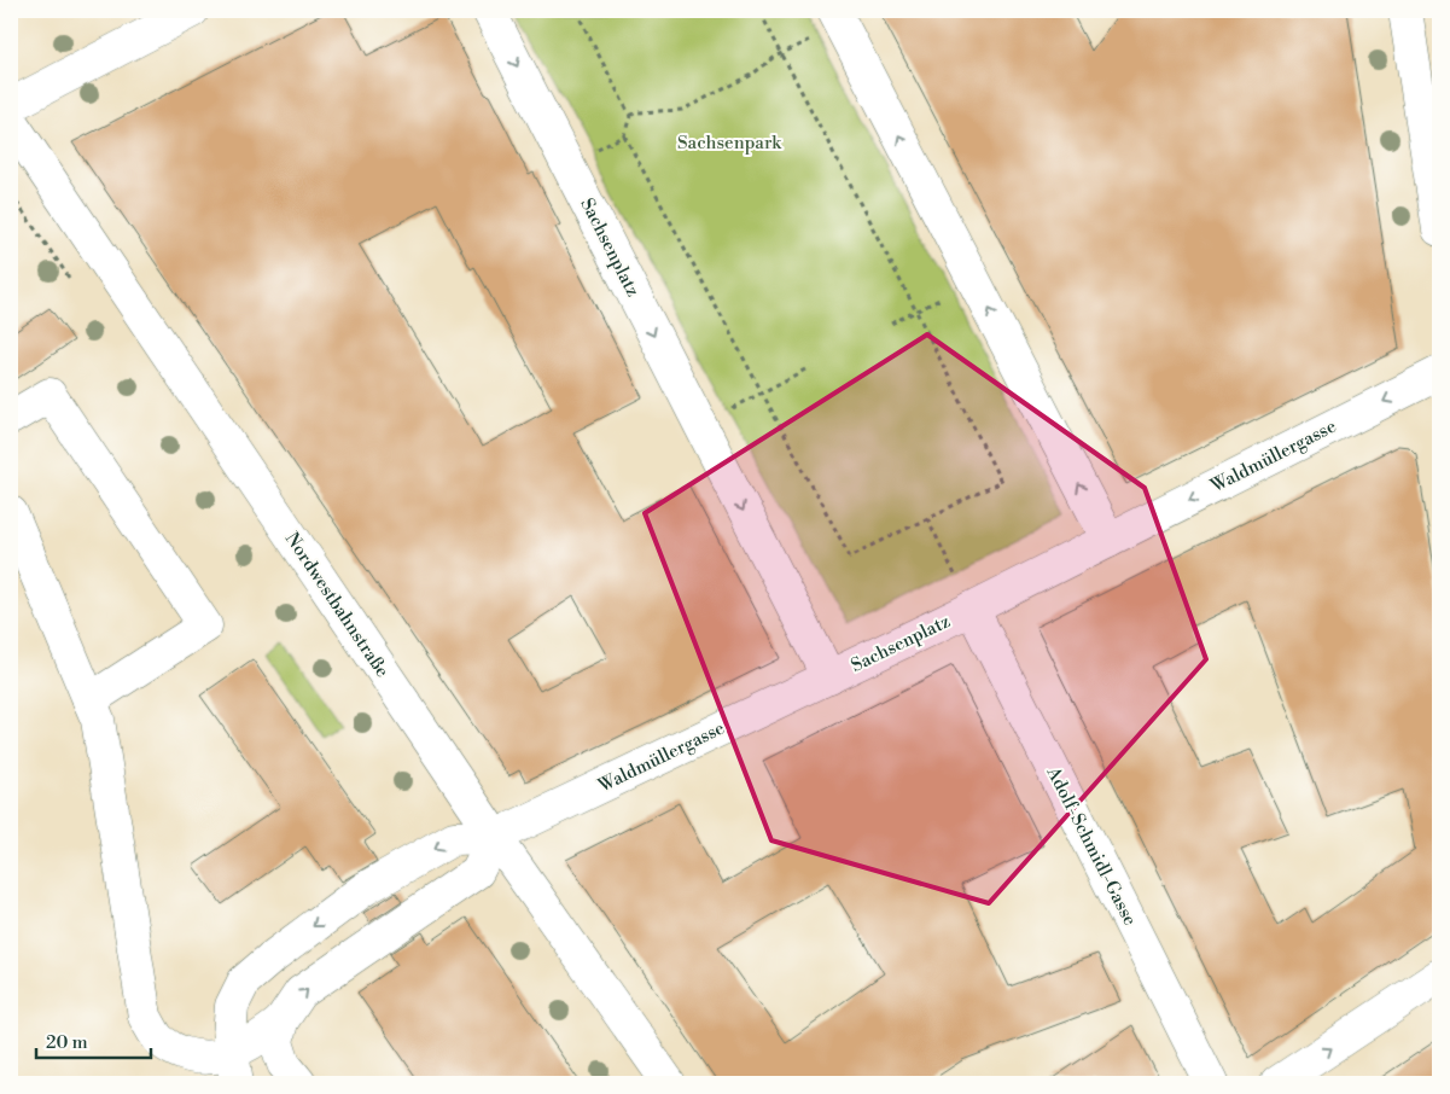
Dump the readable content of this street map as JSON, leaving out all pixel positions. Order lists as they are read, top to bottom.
{
  "streets": {
    "street": [
      "Sachsenplatz",
      "Waldmüllergasse",
      "Nordwestbahnstraße",
      "Adolf-Schmidl-Gasse"
    ]
  },
  "crossings": [
    ["Sachsenplatz", "Waldmüllergasse"],
    ["Sachsenplatz", "Adolf-Schmidl-Gasse"],
    ["Waldmüllergasse", "Nordwestbahnstraße"]
  ],
  "one_way": ["Sachsenplatz", "Waldmüllergasse"],
  "parks": ["Sachsenpark"],
  "scale_bar": "20 m"
}
